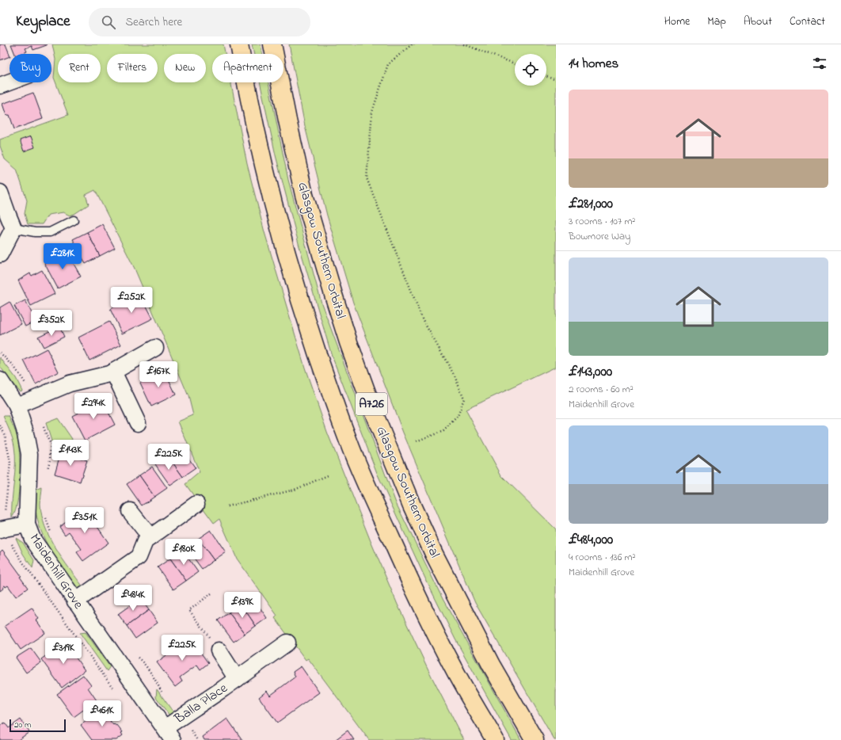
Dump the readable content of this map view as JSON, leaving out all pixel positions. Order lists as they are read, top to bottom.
{
  "streets": {
    "highway": ["Glasgow Southern Orbital", "A726"],
    "street": ["Maidenhill Grove", "Balla Place"]
  },
  "crossings": [
    ["Maidenhill Grove", "Balla Place"]
  ],
  "scale_bar": "20 m",
  "page": {
    "header": "Keyplace",
    "search": "Search here",
    "nav": [
      "Home",
      "Map",
      "About",
      "Contact"
    ],
    "heading": "14 homes",
    "chip": [
      "Buy",
      "Rent",
      "Filters",
      "New",
      "Apartment"
    ],
    "list": [
      {
        "name": "£281,000",
        "note": "3 rooms · 107 m² · Bowmore Way"
      },
      {
        "name": "£143,000",
        "note": "2 rooms · 60 m² · Maidenhill Grove"
      },
      {
        "name": "£484,000",
        "note": "4 rooms · 136 m² · Maidenhill Grove"
      }
    ],
    "price": [
      "£281K",
      "£252K",
      "£352K",
      "£167K",
      "£294K",
      "£143K",
      "£225K",
      "£351K",
      "£180K",
      "£484K",
      "£139K",
      "£225K",
      "£319K",
      "£461K"
    ],
    "scale": "20 m"
  }
}
